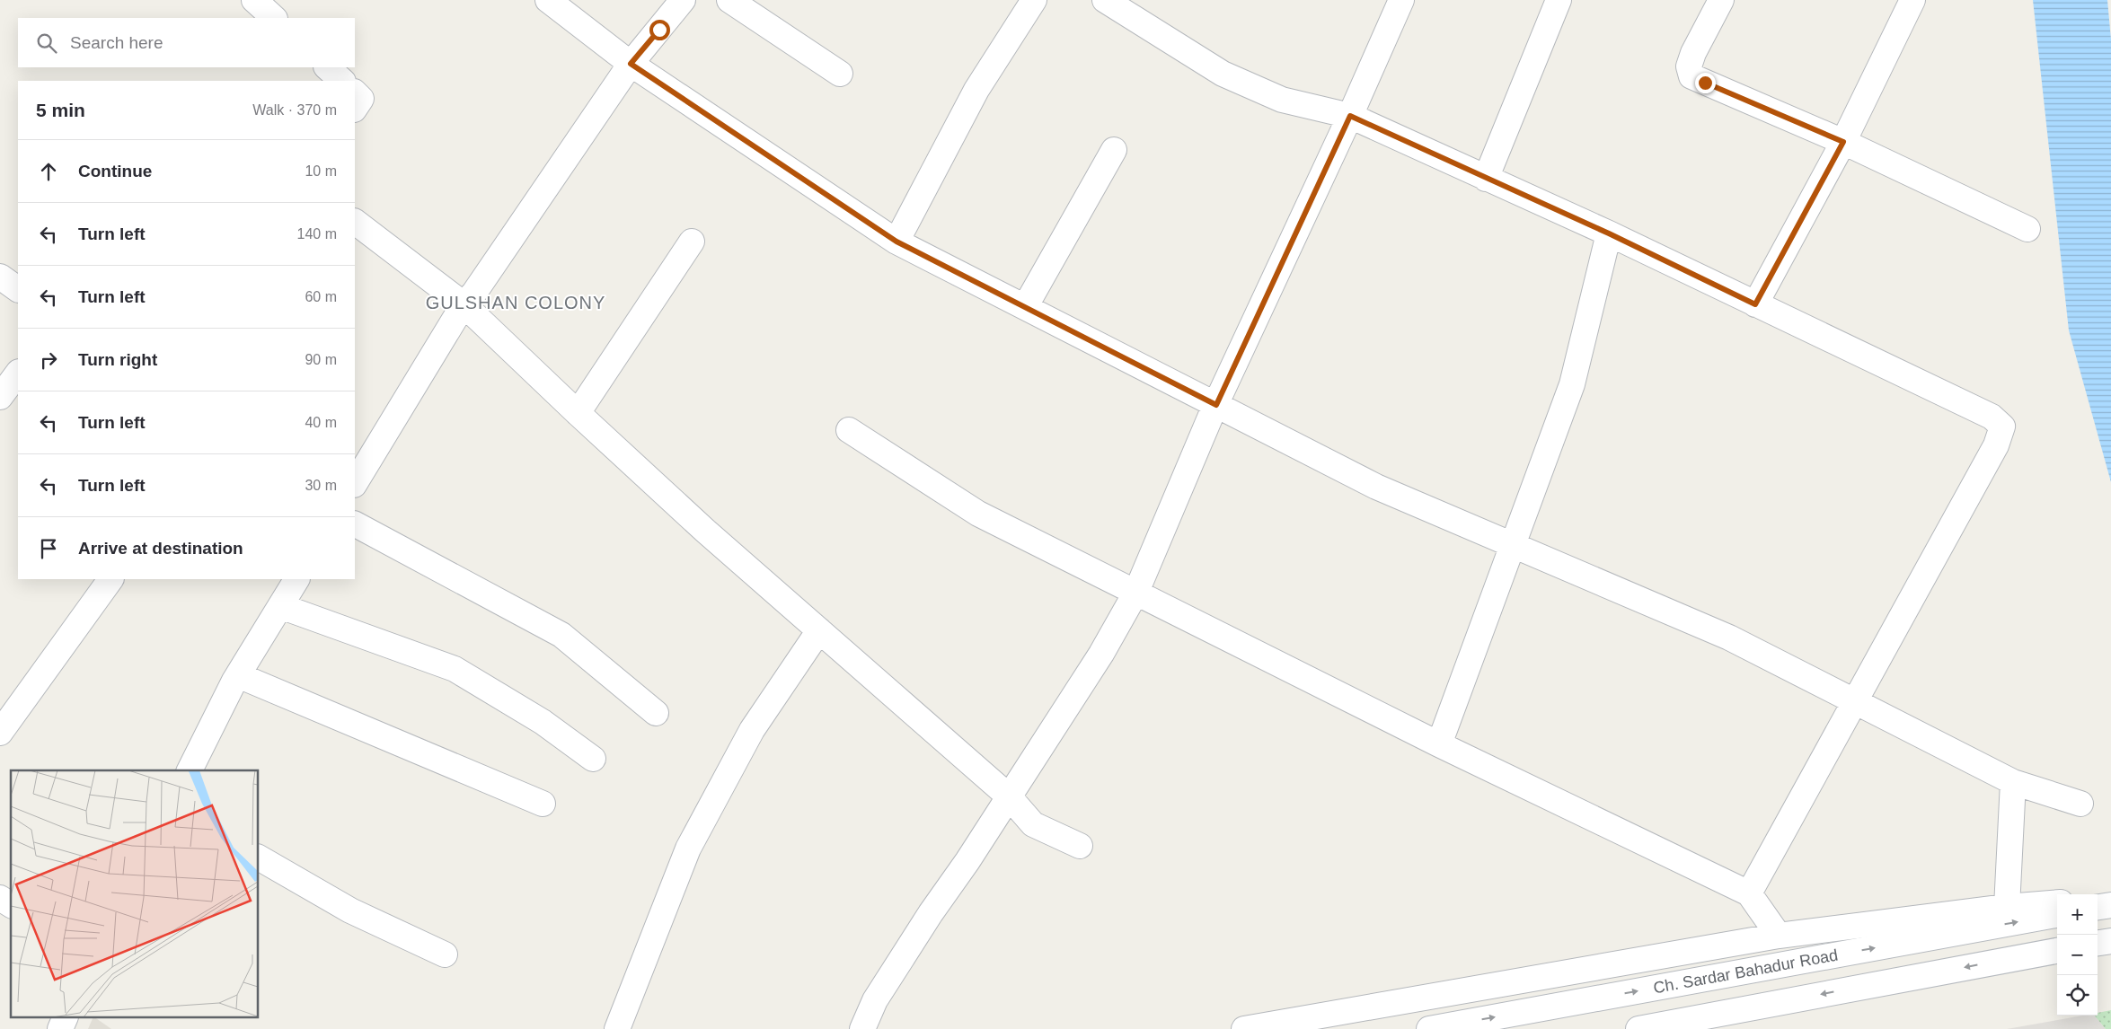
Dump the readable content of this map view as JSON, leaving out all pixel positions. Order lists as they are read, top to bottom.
{
  "streets": {
    "street": ["Ch. Sardar Bahadur Road"]
  },
  "districts": ["GULSHAN COLONY"],
  "page": {
    "search": "Search here",
    "heading": ["5 min", "Walk · 370 m"],
    "list": [
      ["Continue", "10 m"],
      ["Turn left", "140 m"],
      ["Turn left", "60 m"],
      ["Turn right", "90 m"],
      ["Turn left", "40 m"],
      ["Turn left", "30 m"],
      "Arrive at destination"
    ],
    "map_buttons": ["+", "−"]
  }
}
